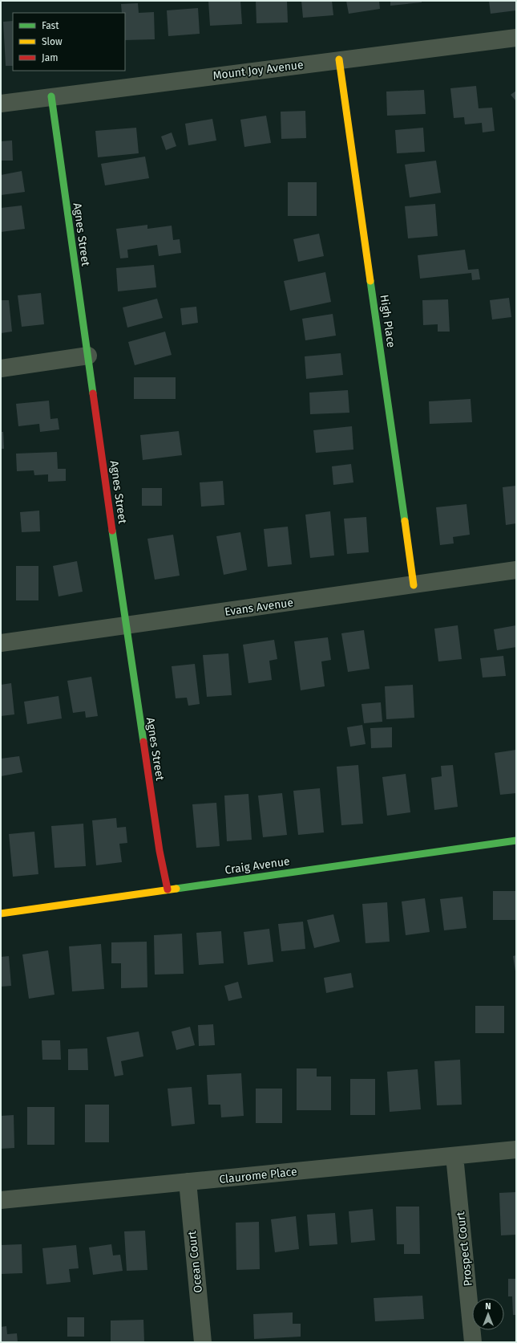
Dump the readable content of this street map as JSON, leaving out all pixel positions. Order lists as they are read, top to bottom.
{
  "streets": {
    "street": [
      "Mount Joy Avenue",
      "Agnes Street",
      "High Place",
      "Evans Avenue",
      "Craig Avenue",
      "Claurome Place",
      "Prospect Court",
      "Ocean Court"
    ]
  },
  "crossings": [
    ["Mount Joy Avenue", "Agnes Street"],
    ["Mount Joy Avenue", "High Place"],
    ["Agnes Street", "Evans Avenue"],
    ["Agnes Street", "Craig Avenue"],
    ["High Place", "Evans Avenue"],
    ["Claurome Place", "Prospect Court"],
    ["Claurome Place", "Ocean Court"]
  ],
  "legend": ["Fast", "Slow", "Jam"],
  "north": "top"
}
